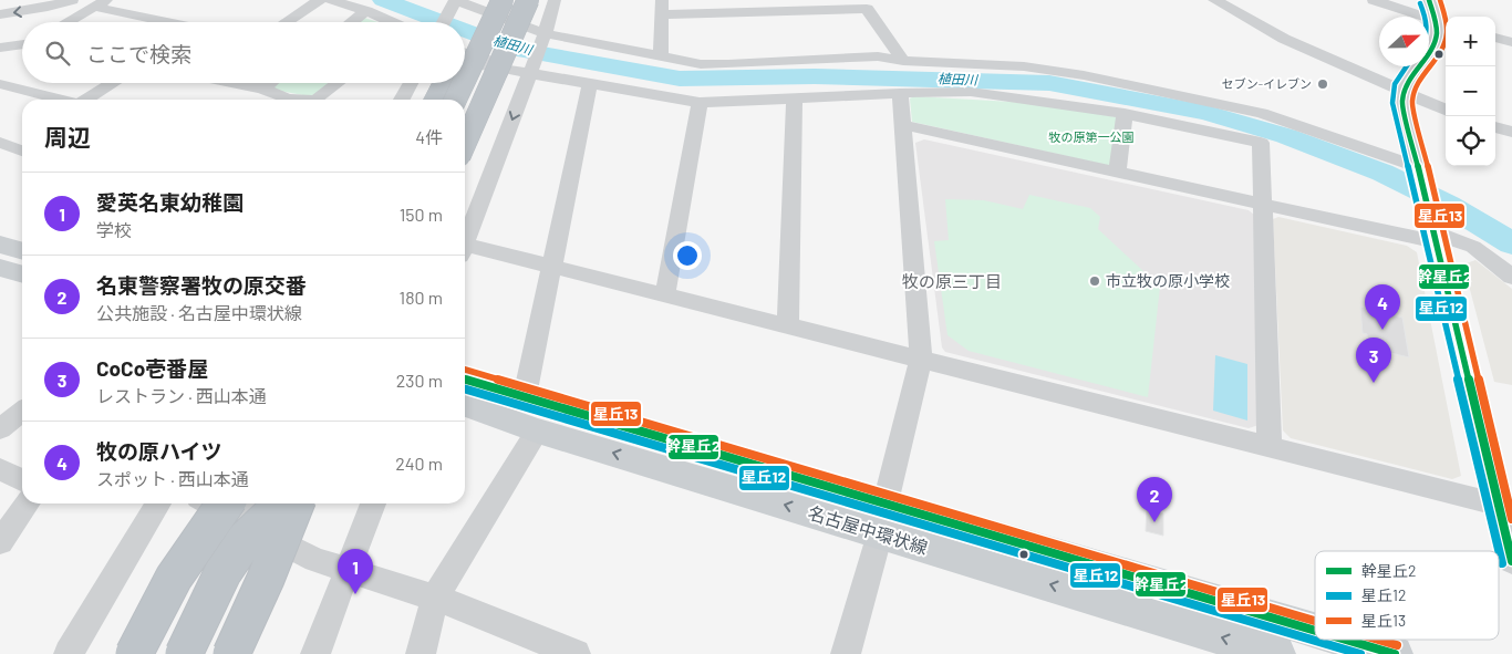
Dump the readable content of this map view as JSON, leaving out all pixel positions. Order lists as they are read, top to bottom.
{
  "streets": {
    "main road": ["名古屋中環状線"]
  },
  "districts": ["牧の原三丁目"],
  "water": ["植田川"],
  "parks": ["牧の原第一公園"],
  "places": ["セブン-イレブン", "市立牧の原小学校"],
  "lines": ["transit line 幹星丘2", "transit line 星丘13", "transit line 星丘12"],
  "legend": ["幹星丘2", "星丘12", "星丘13"],
  "north": "right",
  "page": {
    "map_buttons": ["+", "−"],
    "search": "ここで検索",
    "heading": ["周辺", "4件"],
    "list": [
      {
        "mark": "1",
        "name": "愛英名東幼稚園",
        "note": "学校",
        "value": "150 m"
      },
      {
        "mark": "2",
        "name": "名東警察署牧の原交番",
        "note": "公共施設 · 名古屋中環状線",
        "value": "180 m"
      },
      {
        "mark": "3",
        "name": "CoCo壱番屋",
        "note": "レストラン · 西山本通",
        "value": "230 m"
      },
      {
        "mark": "4",
        "name": "牧の原ハイツ",
        "note": "スポット · 西山本通",
        "value": "240 m"
      }
    ],
    "pins": [
      "4",
      "3",
      "2",
      "1"
    ]
  }
}
